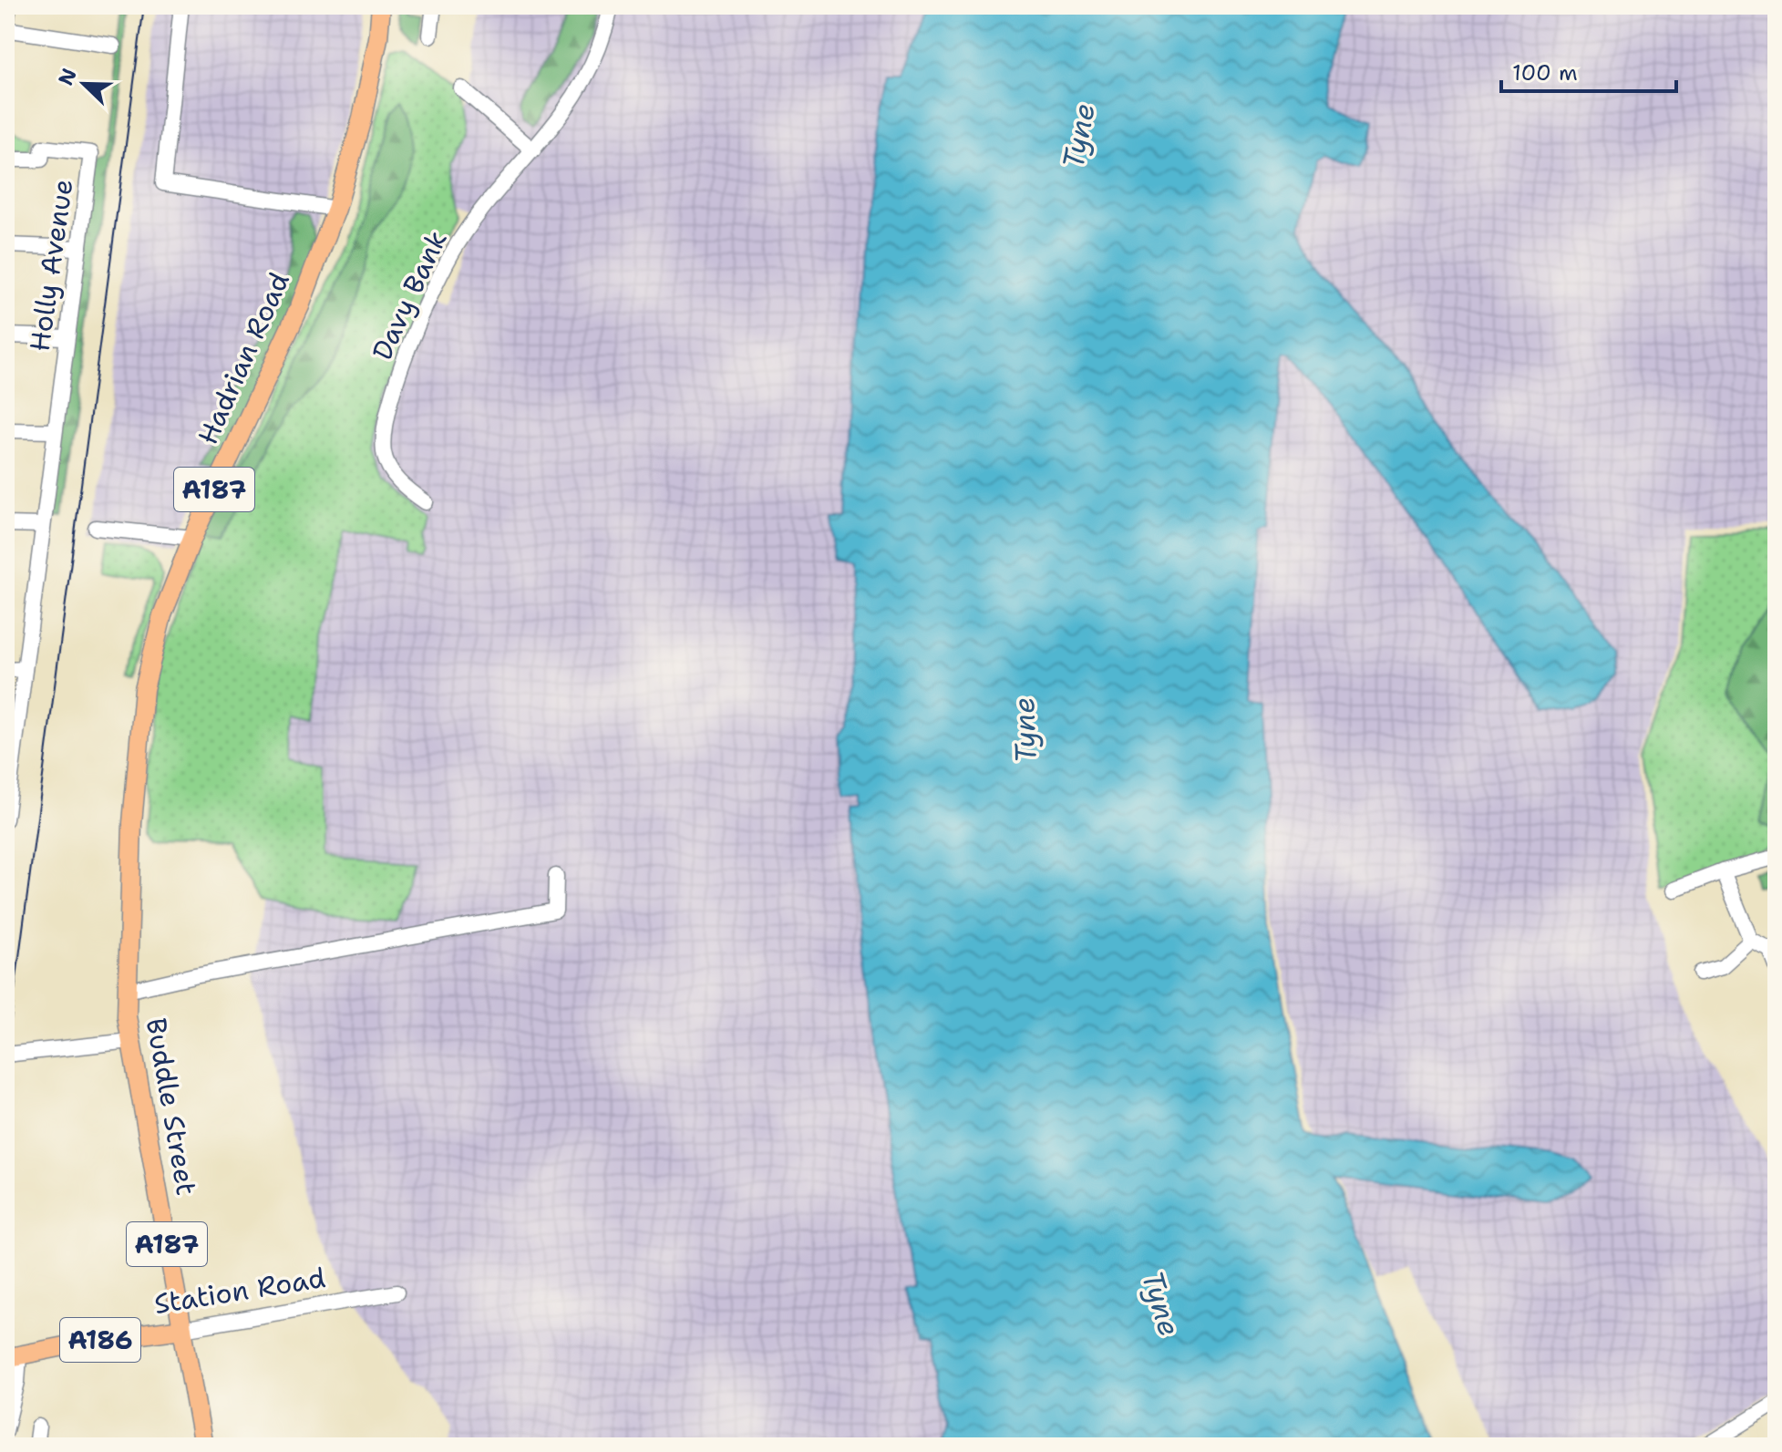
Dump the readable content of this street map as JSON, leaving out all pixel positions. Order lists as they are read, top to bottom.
{
  "streets": {
    "main road": [
      "Hadrian Road",
      "A187",
      "Buddle Street",
      "Station Road",
      "A186"
    ],
    "street": ["Holly Avenue", "Davy Bank"]
  },
  "crossings": [
    ["Hadrian Road", "Buddle Street"],
    ["Buddle Street", "Station Road"]
  ],
  "water": ["Tyne"],
  "scale_bar": "100 m",
  "north": "top left"
}
